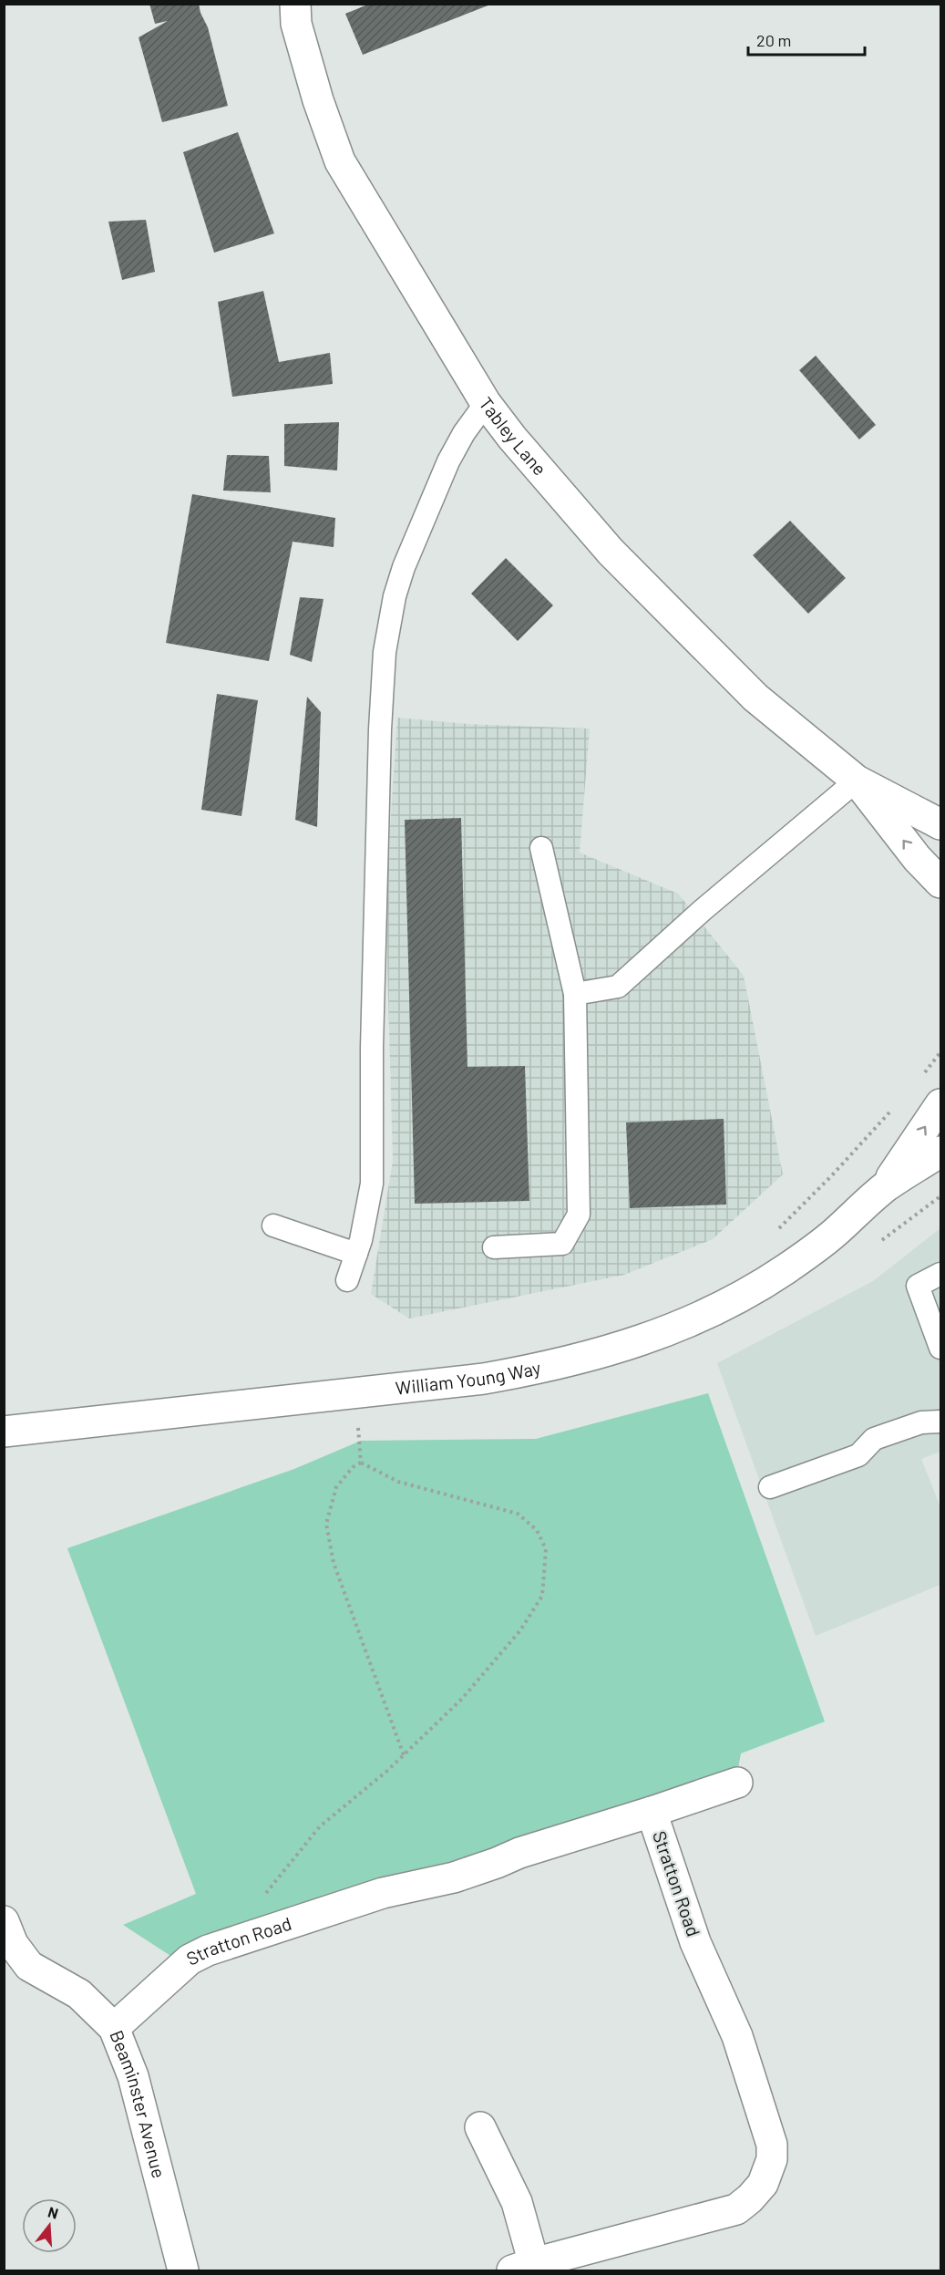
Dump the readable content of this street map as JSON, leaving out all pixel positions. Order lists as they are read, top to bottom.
{
  "streets": {
    "main road": [
      "Tabley Lane",
      "William Young Way",
      "Stratton Road",
      "Beaminster Avenue"
    ]
  },
  "crossings": [
    ["Stratton Road", "Beaminster Avenue"]
  ],
  "scale_bar": "20 m",
  "north": "top"
}
